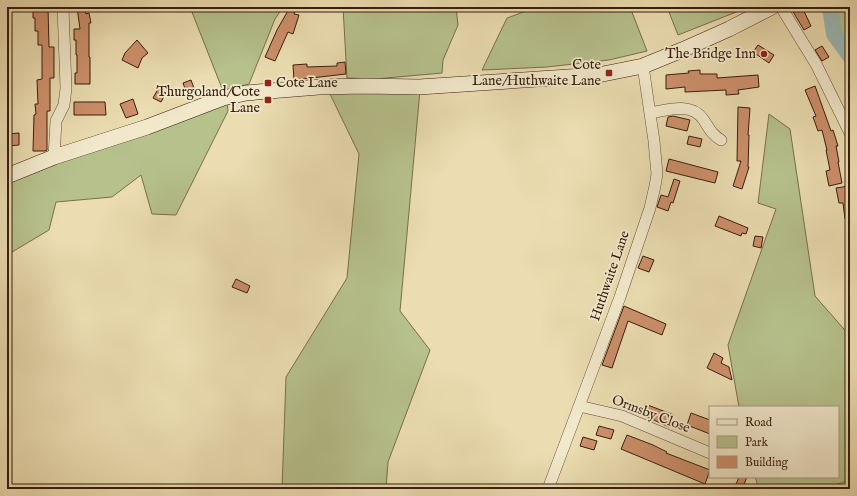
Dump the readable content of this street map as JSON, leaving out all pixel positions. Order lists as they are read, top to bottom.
{
  "streets": {
    "street": ["Huthwaite Lane", "Ormsby Close"]
  },
  "crossings": [
    ["Huthwaite Lane", "Ormsby Close"]
  ],
  "places": {
    "other": ["The Bridge Inn"],
    "transit": ["Cote Lane/Huthwaite Lane", "Cote Lane", "Thurgoland/Cote Lane"]
  },
  "legend": ["Road", "Park", "Building"]
}
